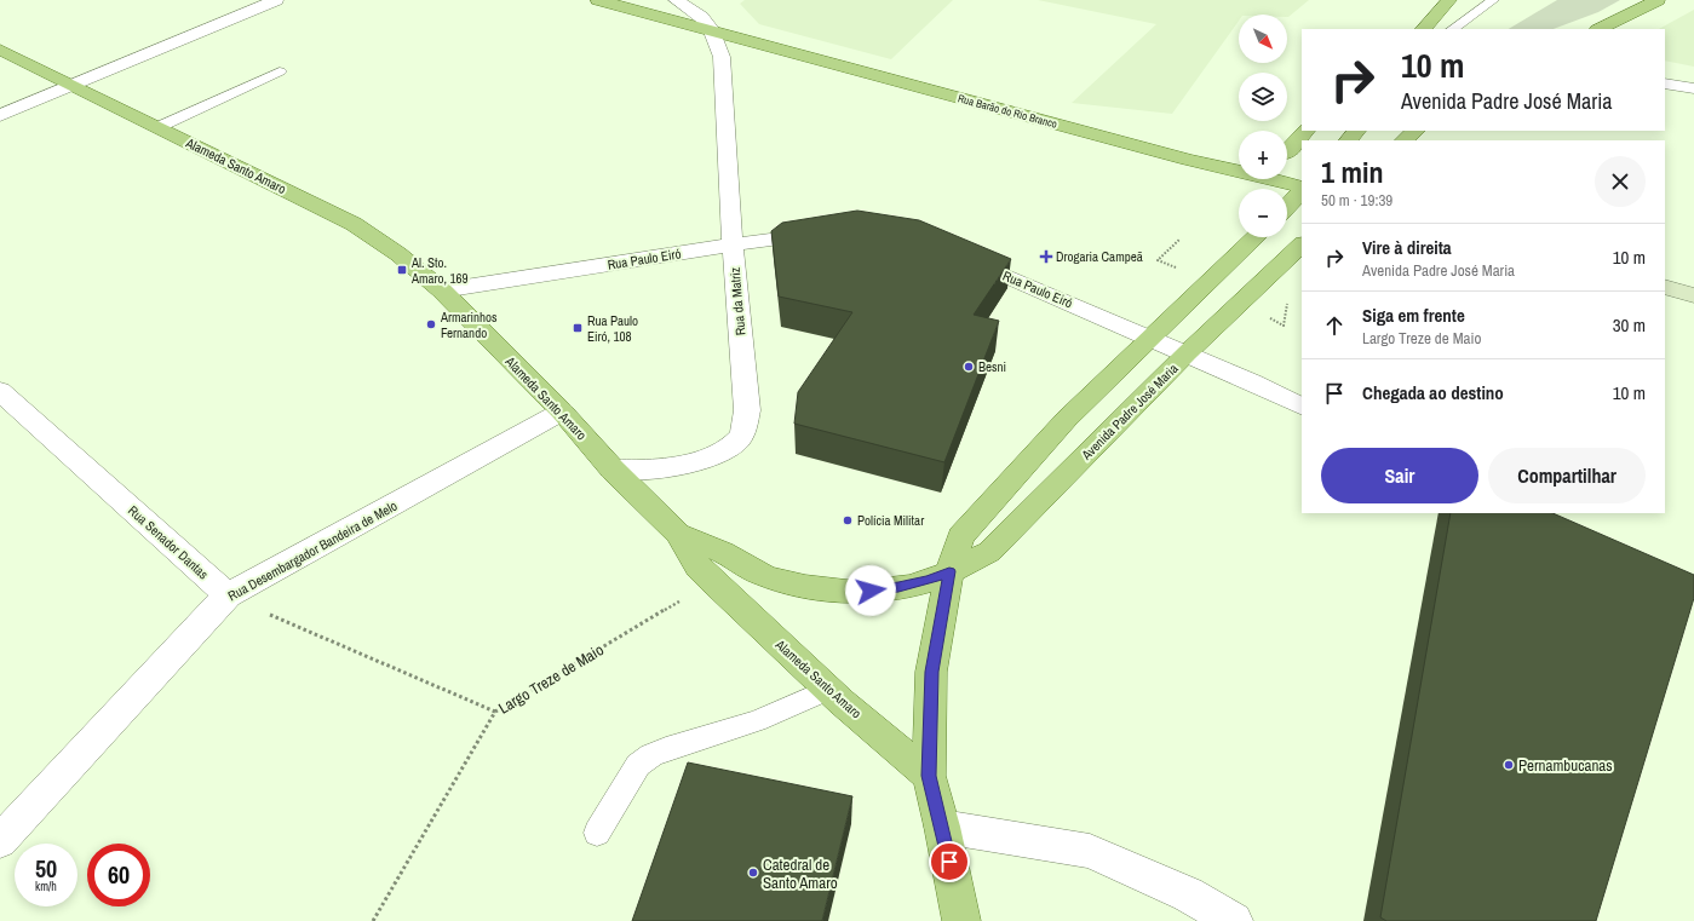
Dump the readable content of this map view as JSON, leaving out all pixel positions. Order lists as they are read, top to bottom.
{
  "streets": {
    "main road": ["Rua Barão do Rio Branco", "Alameda Santo Amaro", "Avenida Padre José Maria"],
    "street": [
      "Rua Paulo Eiró",
      "Rua da Matriz",
      "Rua Senador Dantas",
      "Rua Desembargador Bandeira de Melo"
    ],
    "path": ["Largo Treze de Maio"]
  },
  "crossings": [
    ["Rua Barão do Rio Branco", "Rua da Matriz"],
    ["Alameda Santo Amaro", "Rua Paulo Eiró"],
    ["Alameda Santo Amaro", "Rua da Matriz"],
    ["Alameda Santo Amaro", "Avenida Padre José Maria"],
    ["Alameda Santo Amaro", "Rua Desembargador Bandeira de Melo"],
    ["Alameda Santo Amaro", "Largo Treze de Maio"],
    ["Rua Paulo Eiró", "Rua da Matriz"],
    ["Rua Paulo Eiró", "Avenida Padre José Maria"],
    ["Rua Senador Dantas", "Rua Desembargador Bandeira de Melo"]
  ],
  "places": {
    "health": ["Drogaria Campeã"],
    "transit": ["Al. Sto. Amaro, 169", "Rua Paulo Eiró, 108"],
    "other": [
      "Armarinhos Fernando",
      "Besni",
      "Polícia Militar",
      "Pernambucanas",
      "Catedral de Santo Amaro"
    ]
  },
  "north": "bottom right",
  "page": {
    "map_buttons": ["+", "−"],
    "turn": ["10 m", "Avenida Padre José Maria"],
    "heading": ["1 min", "50 m · 19:39"],
    "list": [
      {
        "name": "Vire à direita",
        "note": "Avenida Padre José Maria",
        "value": "10 m"
      },
      {
        "name": "Siga em frente",
        "note": "Largo Treze de Maio",
        "value": "30 m"
      },
      {
        "name": "Chegada ao destino",
        "value": "10 m"
      }
    ],
    "buttons": ["Sair", "Compartilhar"],
    "speed": "50 km/h",
    "limit": "60"
  }
}
